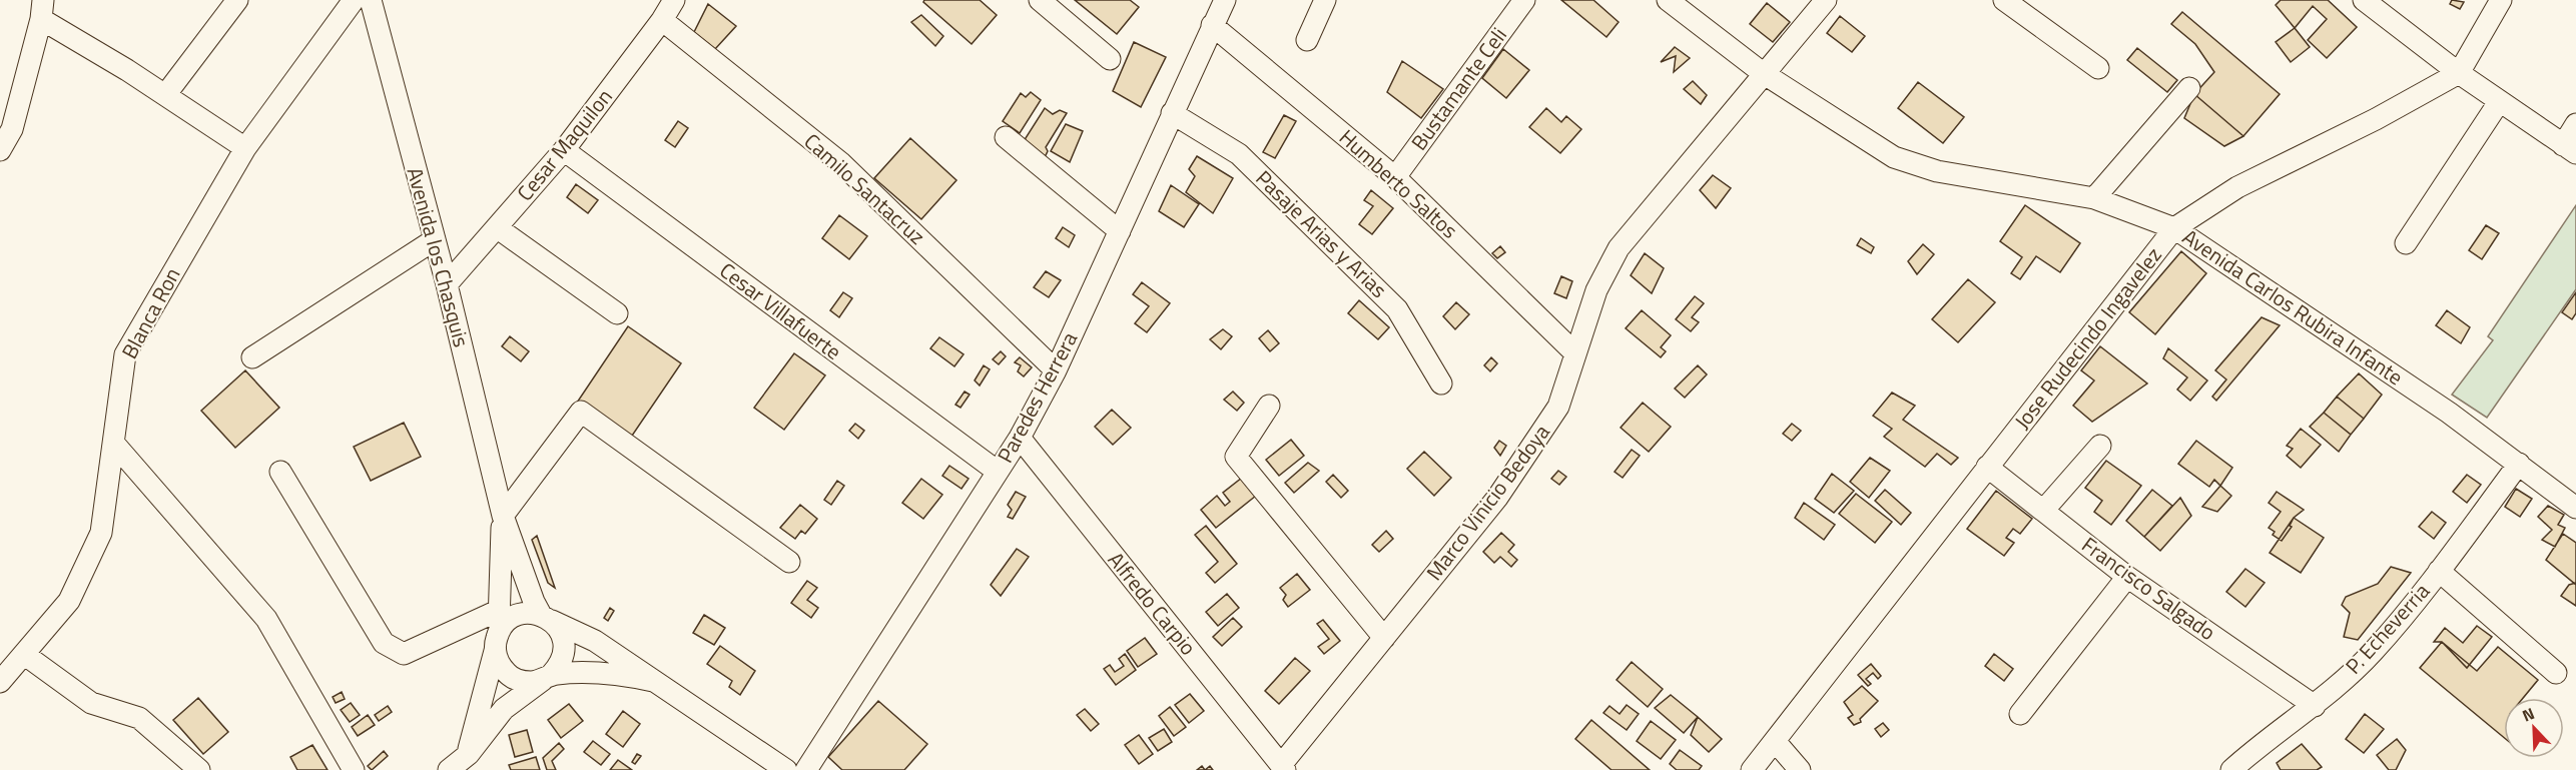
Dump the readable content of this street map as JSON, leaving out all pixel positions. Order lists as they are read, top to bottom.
{
  "streets": {
    "street": [
      "Bustamante Celi",
      "Cesar Maquilon",
      "Humberto Saltos",
      "Camilo Santacruz",
      "Pasaje Arias y Arias",
      "Avenida los Chasquis",
      "Avenida Carlos Rubira Infante",
      "Cesar Villafuerte",
      "Blanca Ron",
      "Jose Rudecindo Ingavelez",
      "Paredes Herrera",
      "Marco Vinicio Bedoya",
      "Francisco Salgado",
      "Alfredo Carpio",
      "P. Echeverria"
    ]
  },
  "crossings": [
    ["Bustamante Celi", "Humberto Saltos"],
    ["Cesar Maquilon", "Camilo Santacruz"],
    ["Cesar Maquilon", "Avenida los Chasquis"],
    ["Cesar Maquilon", "Cesar Villafuerte"],
    ["Humberto Saltos", "Paredes Herrera"],
    ["Humberto Saltos", "Marco Vinicio Bedoya"],
    ["Camilo Santacruz", "Paredes Herrera"],
    ["Pasaje Arias y Arias", "Paredes Herrera"],
    ["Avenida Carlos Rubira Infante", "Jose Rudecindo Ingavelez"],
    ["Avenida Carlos Rubira Infante", "Marco Vinicio Bedoya"],
    ["Avenida Carlos Rubira Infante", "P. Echeverria"],
    ["Cesar Villafuerte", "Paredes Herrera"],
    ["Jose Rudecindo Ingavelez", "Francisco Salgado"],
    ["Paredes Herrera", "Alfredo Carpio"],
    ["Marco Vinicio Bedoya", "Alfredo Carpio"],
    ["Francisco Salgado", "P. Echeverria"]
  ],
  "north": "top left"
}
